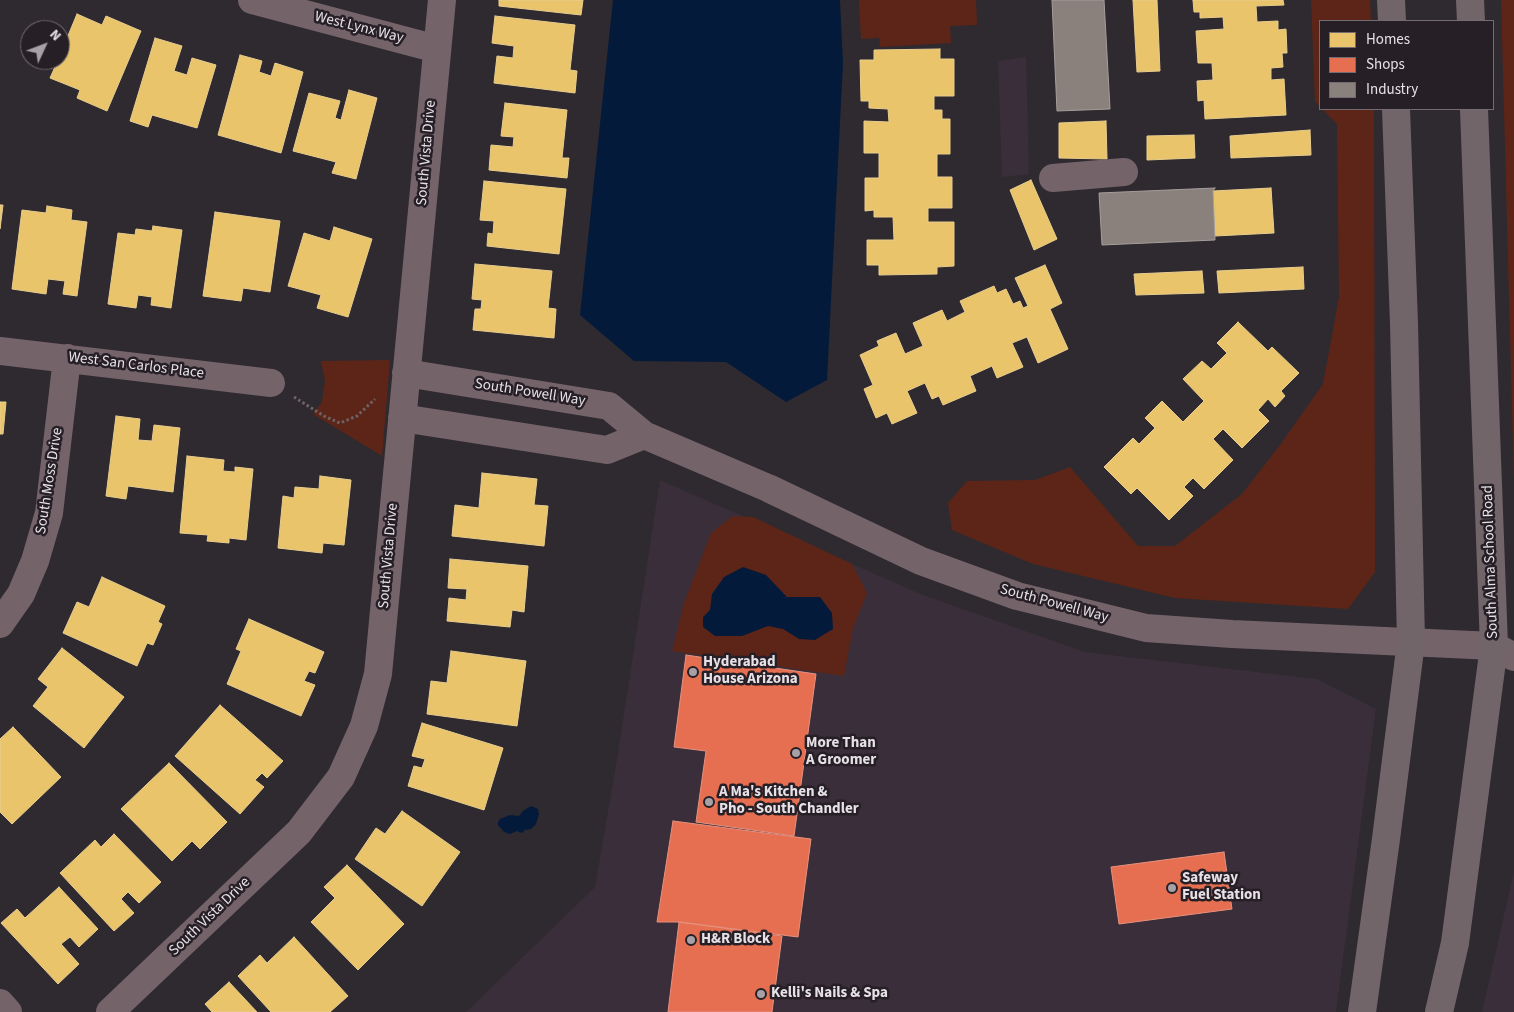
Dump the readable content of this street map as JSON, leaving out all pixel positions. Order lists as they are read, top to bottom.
{
  "streets": {
    "main road": ["South Alma School Road"],
    "street": [
      "West Lynx Way",
      "South Vista Drive",
      "West San Carlos Place",
      "South Powell Way",
      "South Moss Drive"
    ]
  },
  "crossings": [
    ["West Lynx Way", "South Vista Drive"],
    ["South Vista Drive", "South Powell Way"],
    ["West San Carlos Place", "South Moss Drive"],
    ["South Powell Way", "South Alma School Road"]
  ],
  "places": [
    "Hyderabad House Arizona",
    "More Than A Groomer",
    "A Ma's Kitchen & Pho - South Chandler",
    "Safeway Fuel Station",
    "H&R Block",
    "Kelli's Nails & Spa"
  ],
  "legend": ["Homes", "Shops", "Industry"],
  "north": "top right"
}
